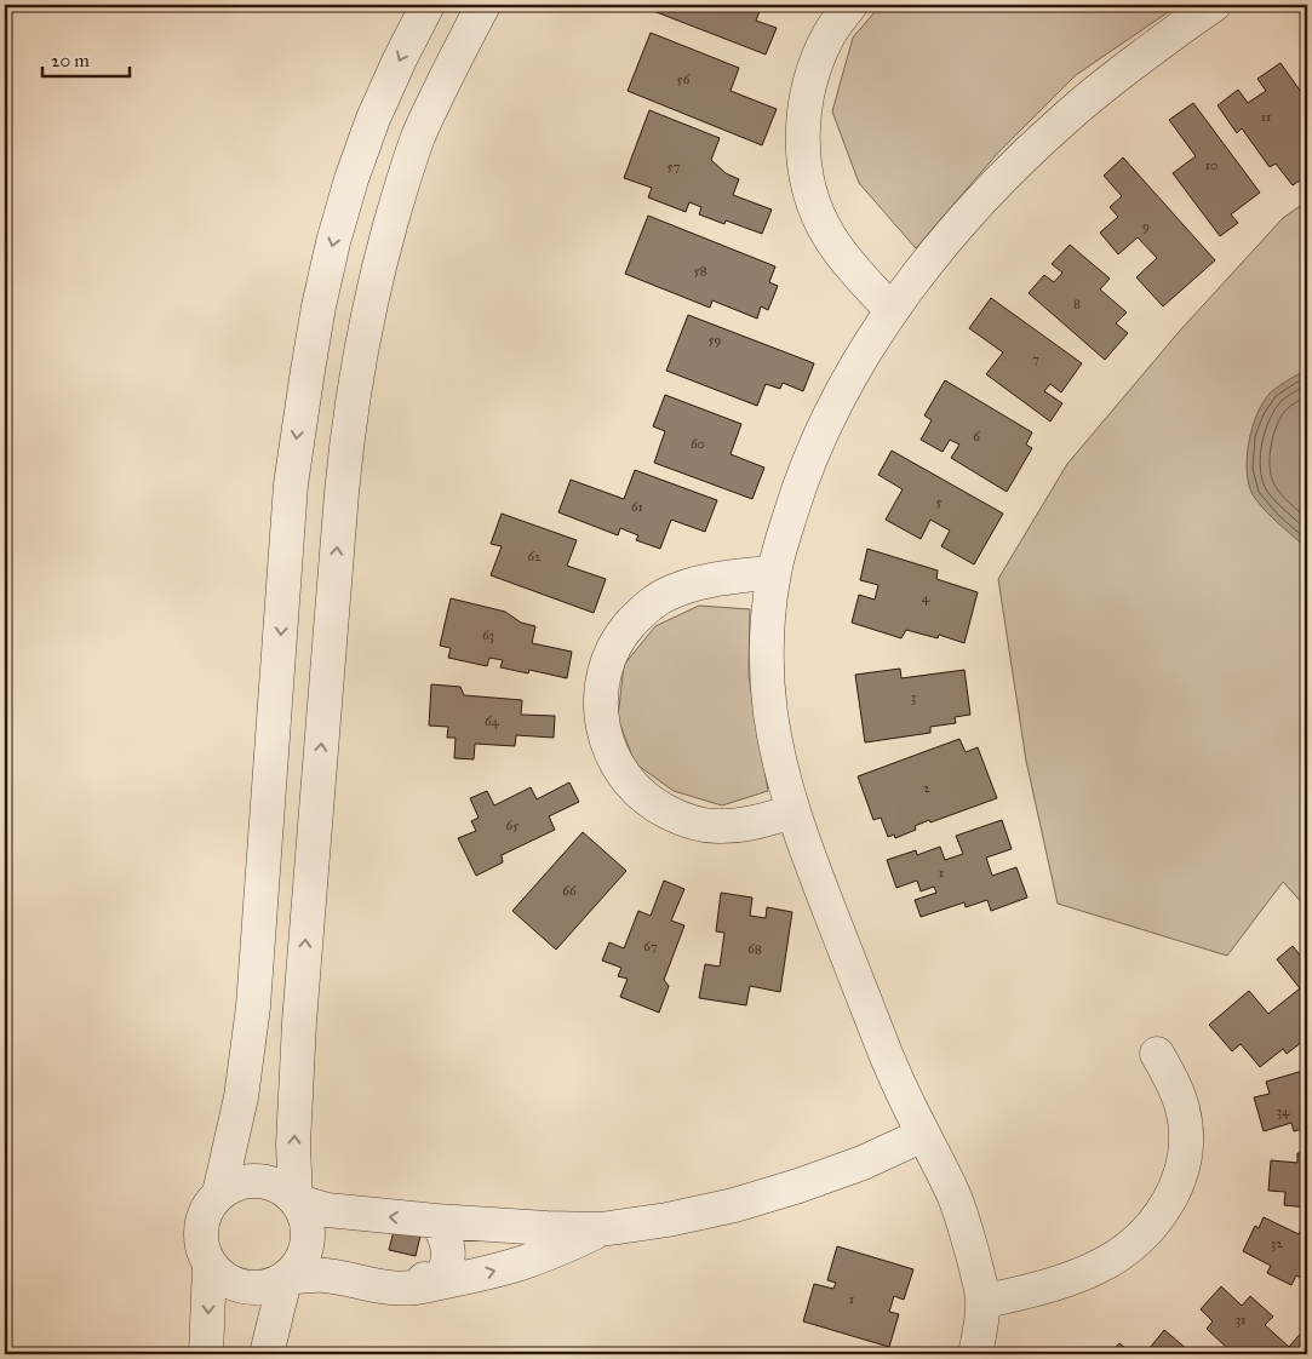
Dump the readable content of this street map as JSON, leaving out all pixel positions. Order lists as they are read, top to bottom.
{
  "house_numbers": [
    "56",
    "11",
    "10",
    "57",
    "9",
    "58",
    "8",
    "59",
    "7",
    "6",
    "60",
    "5",
    "61",
    "62",
    "4",
    "63",
    "3",
    "64",
    "2",
    "65",
    "1",
    "66",
    "67",
    "68",
    "34",
    "32",
    "1",
    "31"
  ],
  "scale_bar": "20 m"
}
